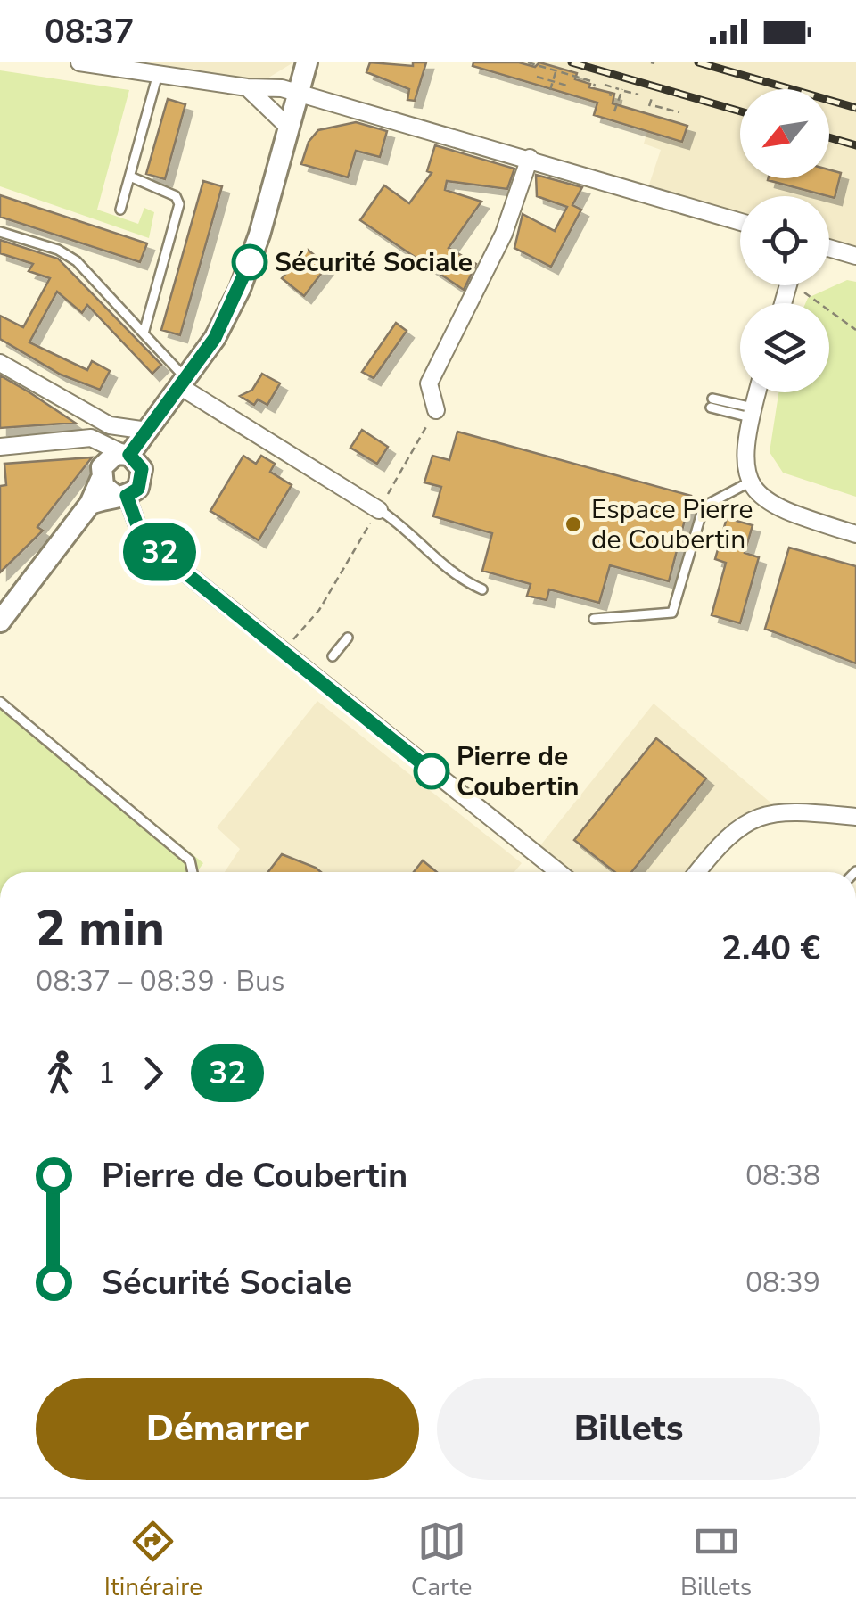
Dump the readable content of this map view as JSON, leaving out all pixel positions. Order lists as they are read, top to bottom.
{
  "places": ["Sécurité Sociale", "Espace Pierre de Coubertin", "Pierre de Coubertin"],
  "lines": ["bus line 32"],
  "north": "bottom left",
  "page": {
    "status": "08:37",
    "on_map": "32",
    "heading": ["2 min", "08:37 – 08:39 · Bus", "2.40 €"],
    "legs": ["1", "32"],
    "list": [
      {
        "name": "Pierre de Coubertin",
        "value": "08:38"
      },
      {
        "name": "Sécurité Sociale",
        "value": "08:39"
      }
    ],
    "buttons": ["Démarrer", "Billets"],
    "tabs": ["Itinéraire", "Carte", "Billets"]
  }
}
